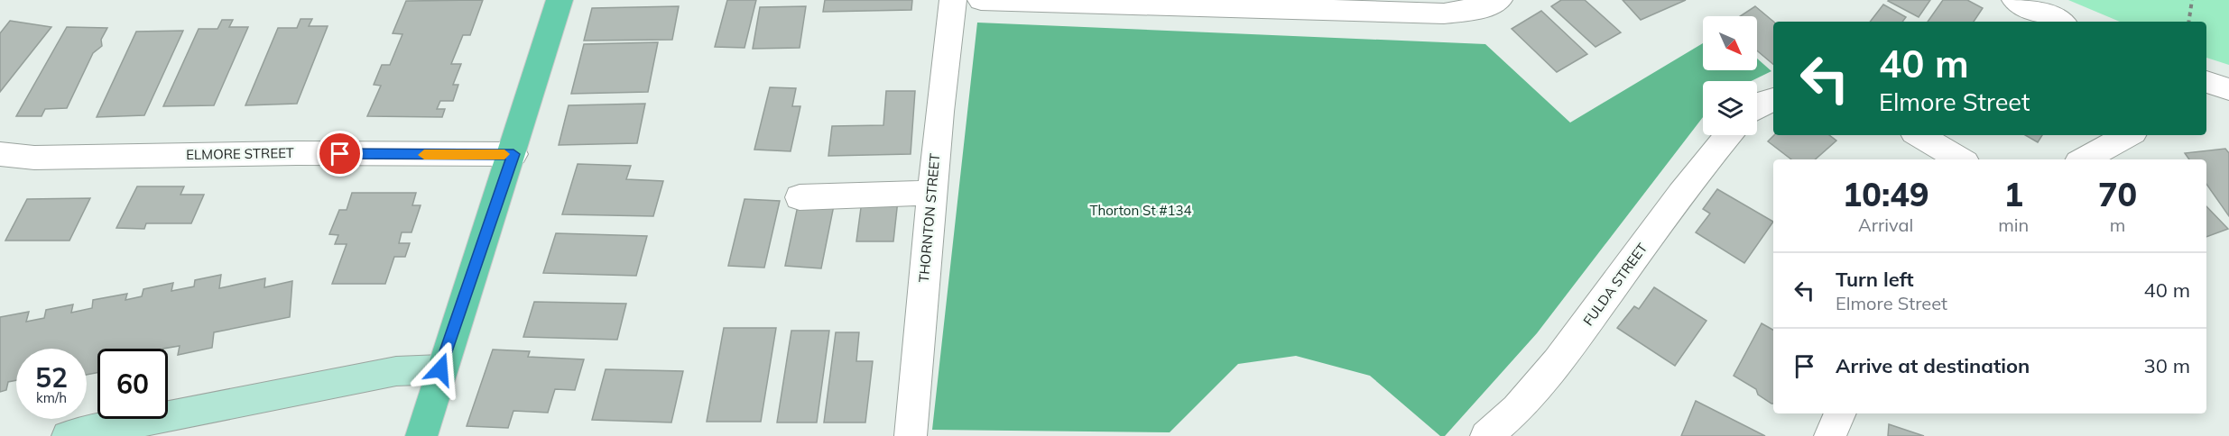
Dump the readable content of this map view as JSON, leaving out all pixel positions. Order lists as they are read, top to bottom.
{
  "streets": {
    "street": ["ELMORE STREET", "THORNTON STREET", "FULDA STREET"]
  },
  "parks": ["Thorton St #134"],
  "north": "bottom right",
  "page": {
    "turn": ["40 m", "Elmore Street"],
    "eta": [
      "10:49",
      "Arrival",
      "1",
      "min",
      "70",
      "m"
    ],
    "list": [
      {
        "name": "Turn left",
        "note": "Elmore Street",
        "value": "40 m"
      },
      {
        "name": "Arrive at destination",
        "value": "30 m"
      }
    ],
    "speed": "52 km/h",
    "limit": "60"
  }
}
